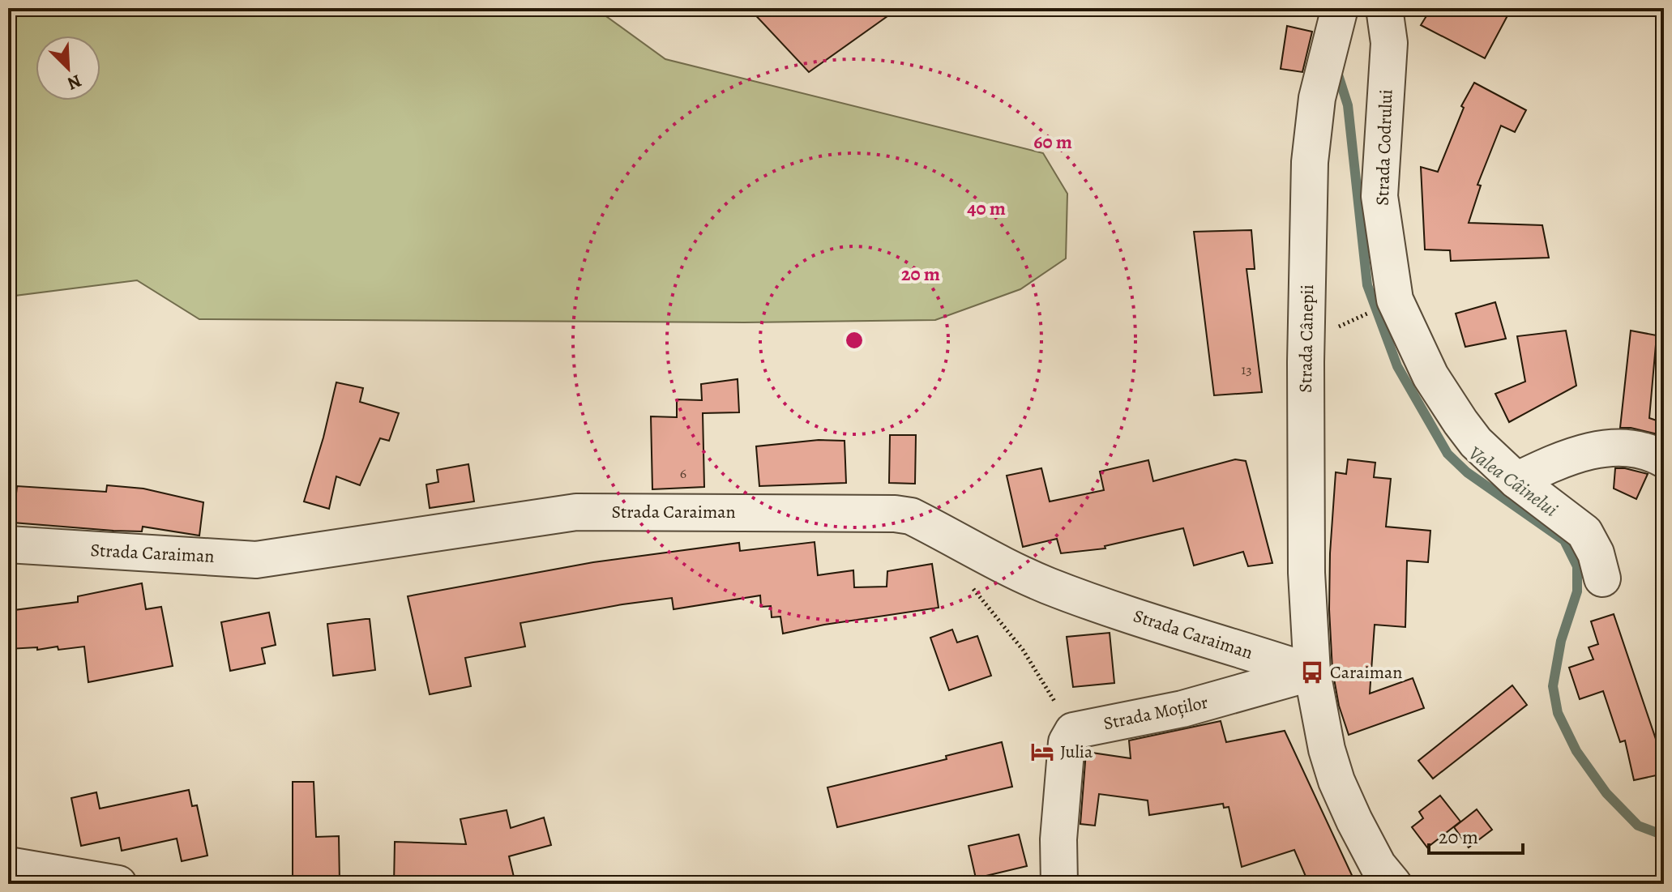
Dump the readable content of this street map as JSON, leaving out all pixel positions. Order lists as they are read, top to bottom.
{
  "streets": {
    "street": [
      "Strada Codrului",
      "Strada Cânepii",
      "Strada Caraiman",
      "Strada Moților"
    ]
  },
  "crossings": [
    ["Strada Cânepii", "Strada Caraiman"],
    ["Strada Cânepii", "Strada Moților"],
    ["Strada Caraiman", "Strada Moților"]
  ],
  "water": ["Valea Câinelui"],
  "places": {
    "bus stop": ["Caraiman"],
    "hotel": ["Julia"]
  },
  "house_numbers": ["13", "6"],
  "scale_bar": "20 m",
  "north": "bottom right",
  "rings": ["60 m", "40 m", "20 m"]
}
